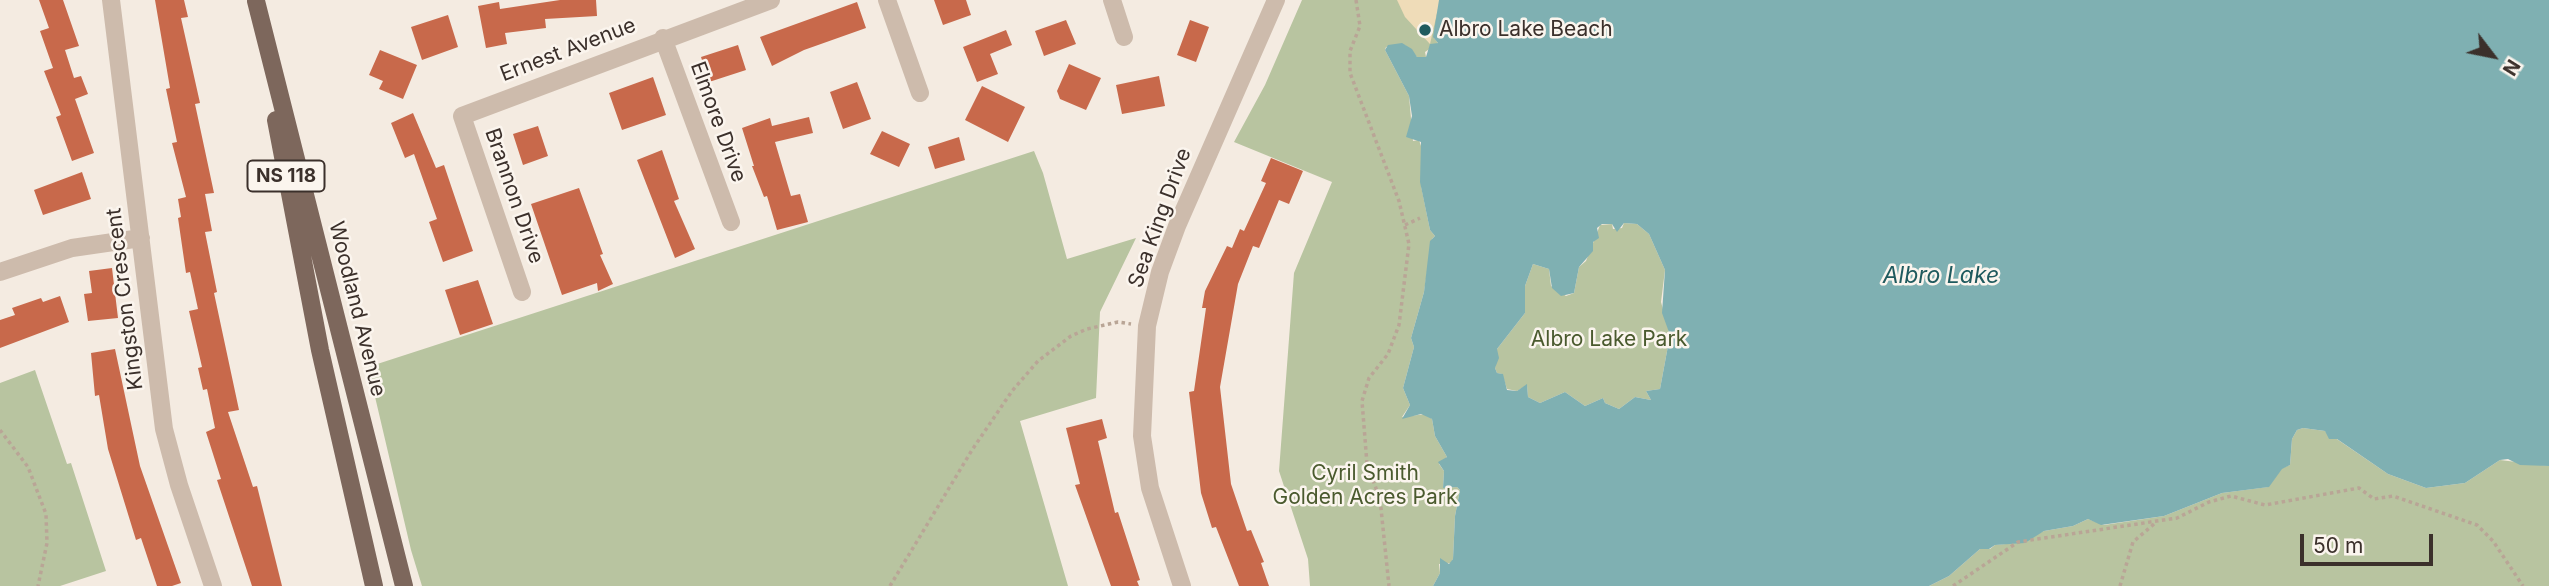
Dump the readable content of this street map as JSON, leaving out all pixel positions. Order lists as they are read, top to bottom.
{
  "streets": {
    "main road": ["NS 118", "Woodland Avenue"],
    "street": [
      "Ernest Avenue",
      "Elmore Drive",
      "Brannon Drive",
      "Sea King Drive",
      "Kingston Crescent"
    ]
  },
  "crossings": [
    ["Ernest Avenue", "Elmore Drive"],
    ["Ernest Avenue", "Brannon Drive"]
  ],
  "water": ["Albro Lake"],
  "parks": ["Albro Lake Park", "Cyril Smith Golden Acres Park"],
  "places": ["Albro Lake Beach"],
  "scale_bar": "50 m",
  "north": "bottom right"
}
